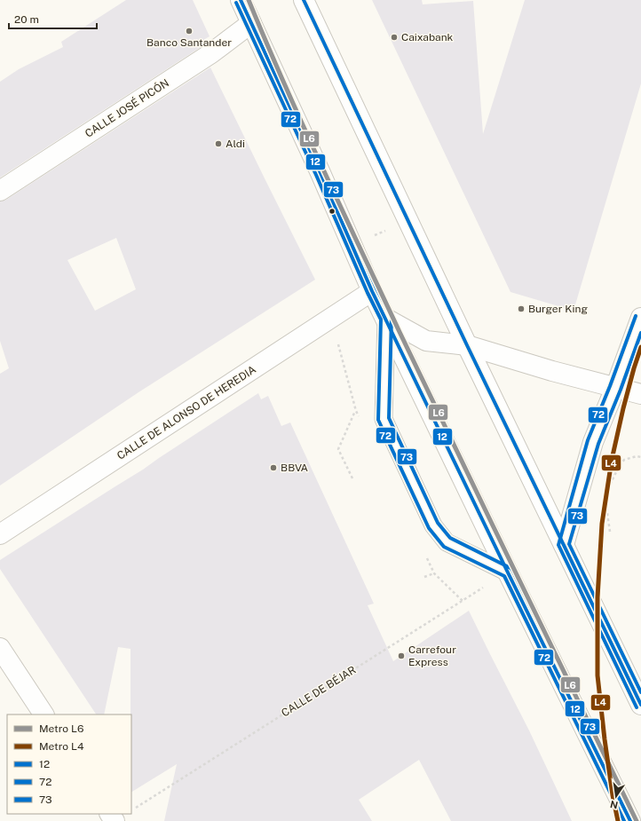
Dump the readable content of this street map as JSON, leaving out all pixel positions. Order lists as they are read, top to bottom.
{
  "streets": {
    "main road": ["CALLE JOSÉ PICÓN", "CALLE DE ALONSO DE HEREDIA"],
    "path": ["CALLE DE BÉJAR"]
  },
  "places": [
    "Banco Santander",
    "Caixabank",
    "Aldi",
    "Burger King",
    "BBVA",
    "Carrefour Express"
  ],
  "lines": [
    "metro line L6",
    "transit line 12",
    "transit line 73",
    "transit line 72",
    "metro line L4"
  ],
  "legend": [
    "Metro L6",
    "Metro L4",
    "12",
    "72",
    "73"
  ],
  "scale_bar": "20 m",
  "north": "bottom"
}
